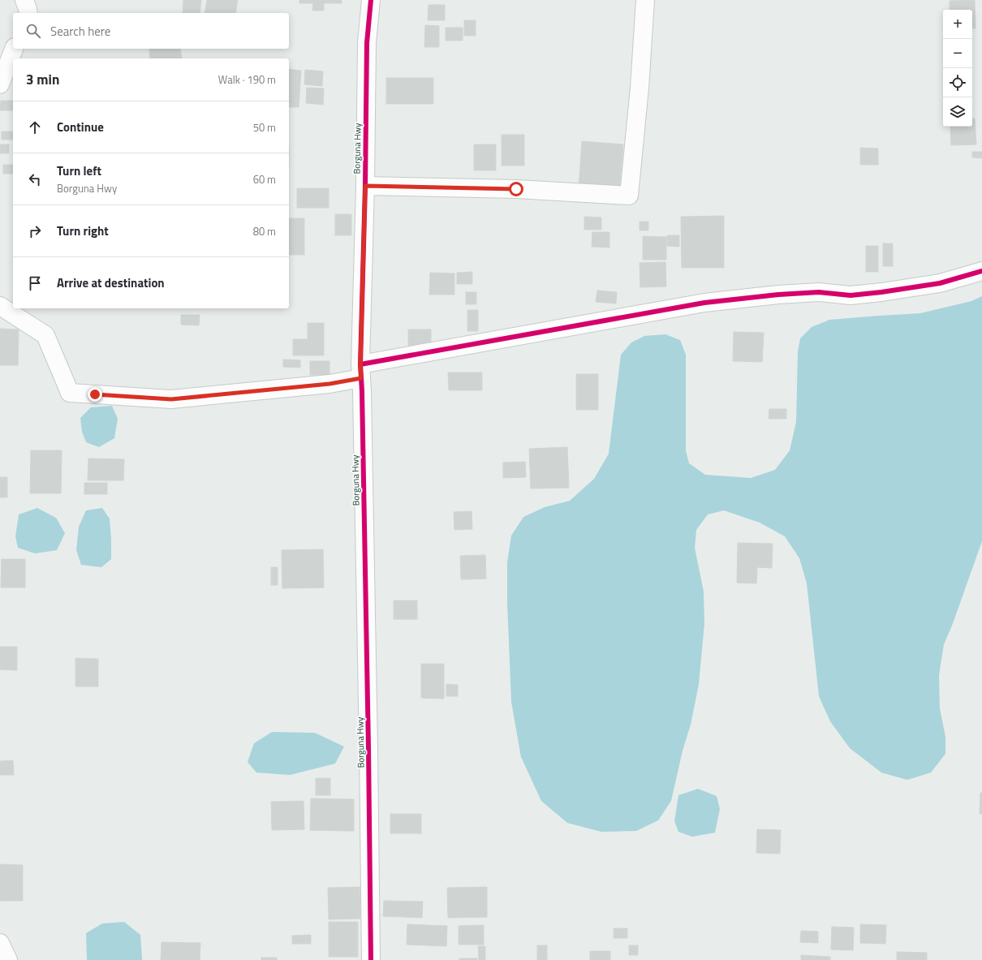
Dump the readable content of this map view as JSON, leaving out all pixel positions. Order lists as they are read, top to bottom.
{
  "streets": {
    "street": ["Borguna Hwy"]
  },
  "page": {
    "map_buttons": ["+", "−"],
    "search": "Search here",
    "heading": ["3 min", "Walk · 190 m"],
    "list": [
      ["Continue", "50 m"],
      ["Turn left", "Borguna Hwy", "60 m"],
      ["Turn right", "80 m"],
      "Arrive at destination"
    ]
  }
}
